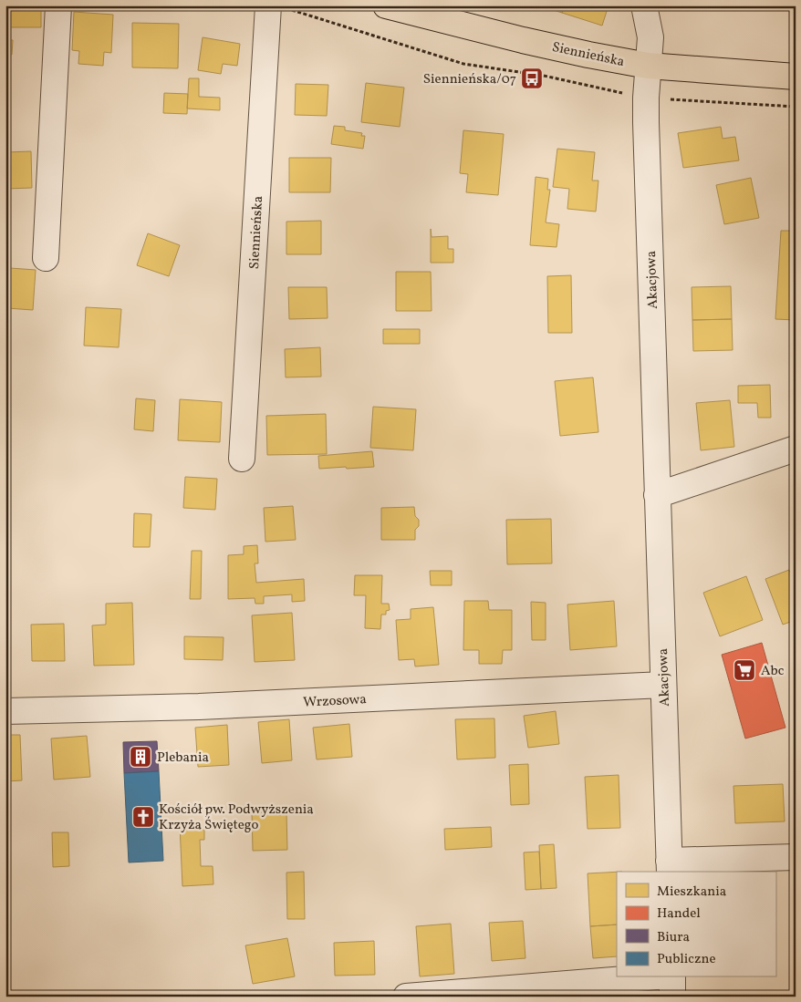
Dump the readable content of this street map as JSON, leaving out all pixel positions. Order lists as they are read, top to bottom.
{
  "streets": {
    "main road": ["Siennieńska"],
    "street": ["Akacjowa", "Wrzosowa"]
  },
  "crossings": [
    ["Siennieńska", "Akacjowa"],
    ["Akacjowa", "Wrzosowa"]
  ],
  "places": {
    "bus stop": ["Siennieńska/07"],
    "supermarket": ["Abc"],
    "building": ["Plebania"],
    "church": ["Kościół pw. Podwyższenia Krzyża Świętego"]
  },
  "legend": [
    "Mieszkania",
    "Handel",
    "Biura",
    "Publiczne"
  ]
}
